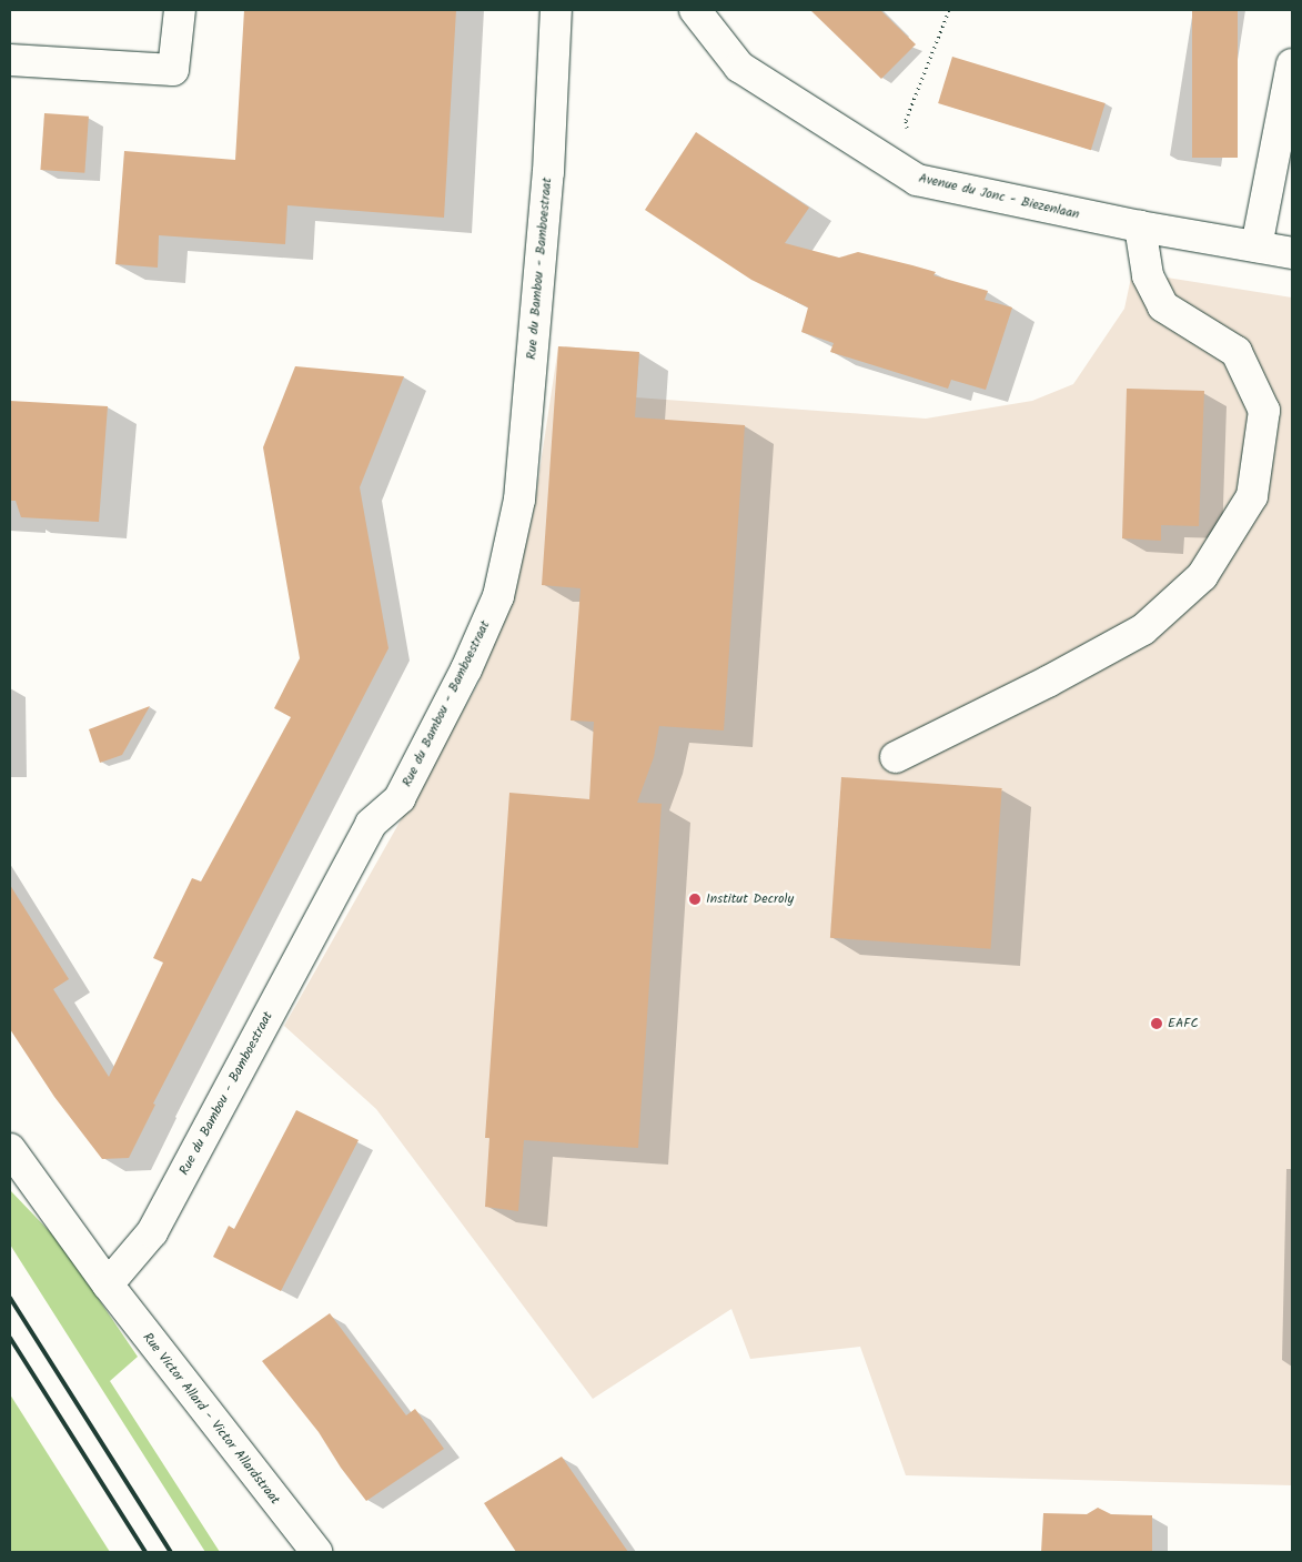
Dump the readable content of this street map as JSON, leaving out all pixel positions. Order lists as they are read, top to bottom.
{
  "streets": {
    "street": ["Avenue du Jonc - Biezenlaan", "Rue du Bambou - Bamboestraat", "Rue Victor Allard - Victor Allardstraat"]
  },
  "crossings": [
    ["Rue du Bambou - Bamboestraat", "Rue Victor Allard - Victor Allardstraat"]
  ],
  "places": ["Institut Decroly", "EAFC"]
}
